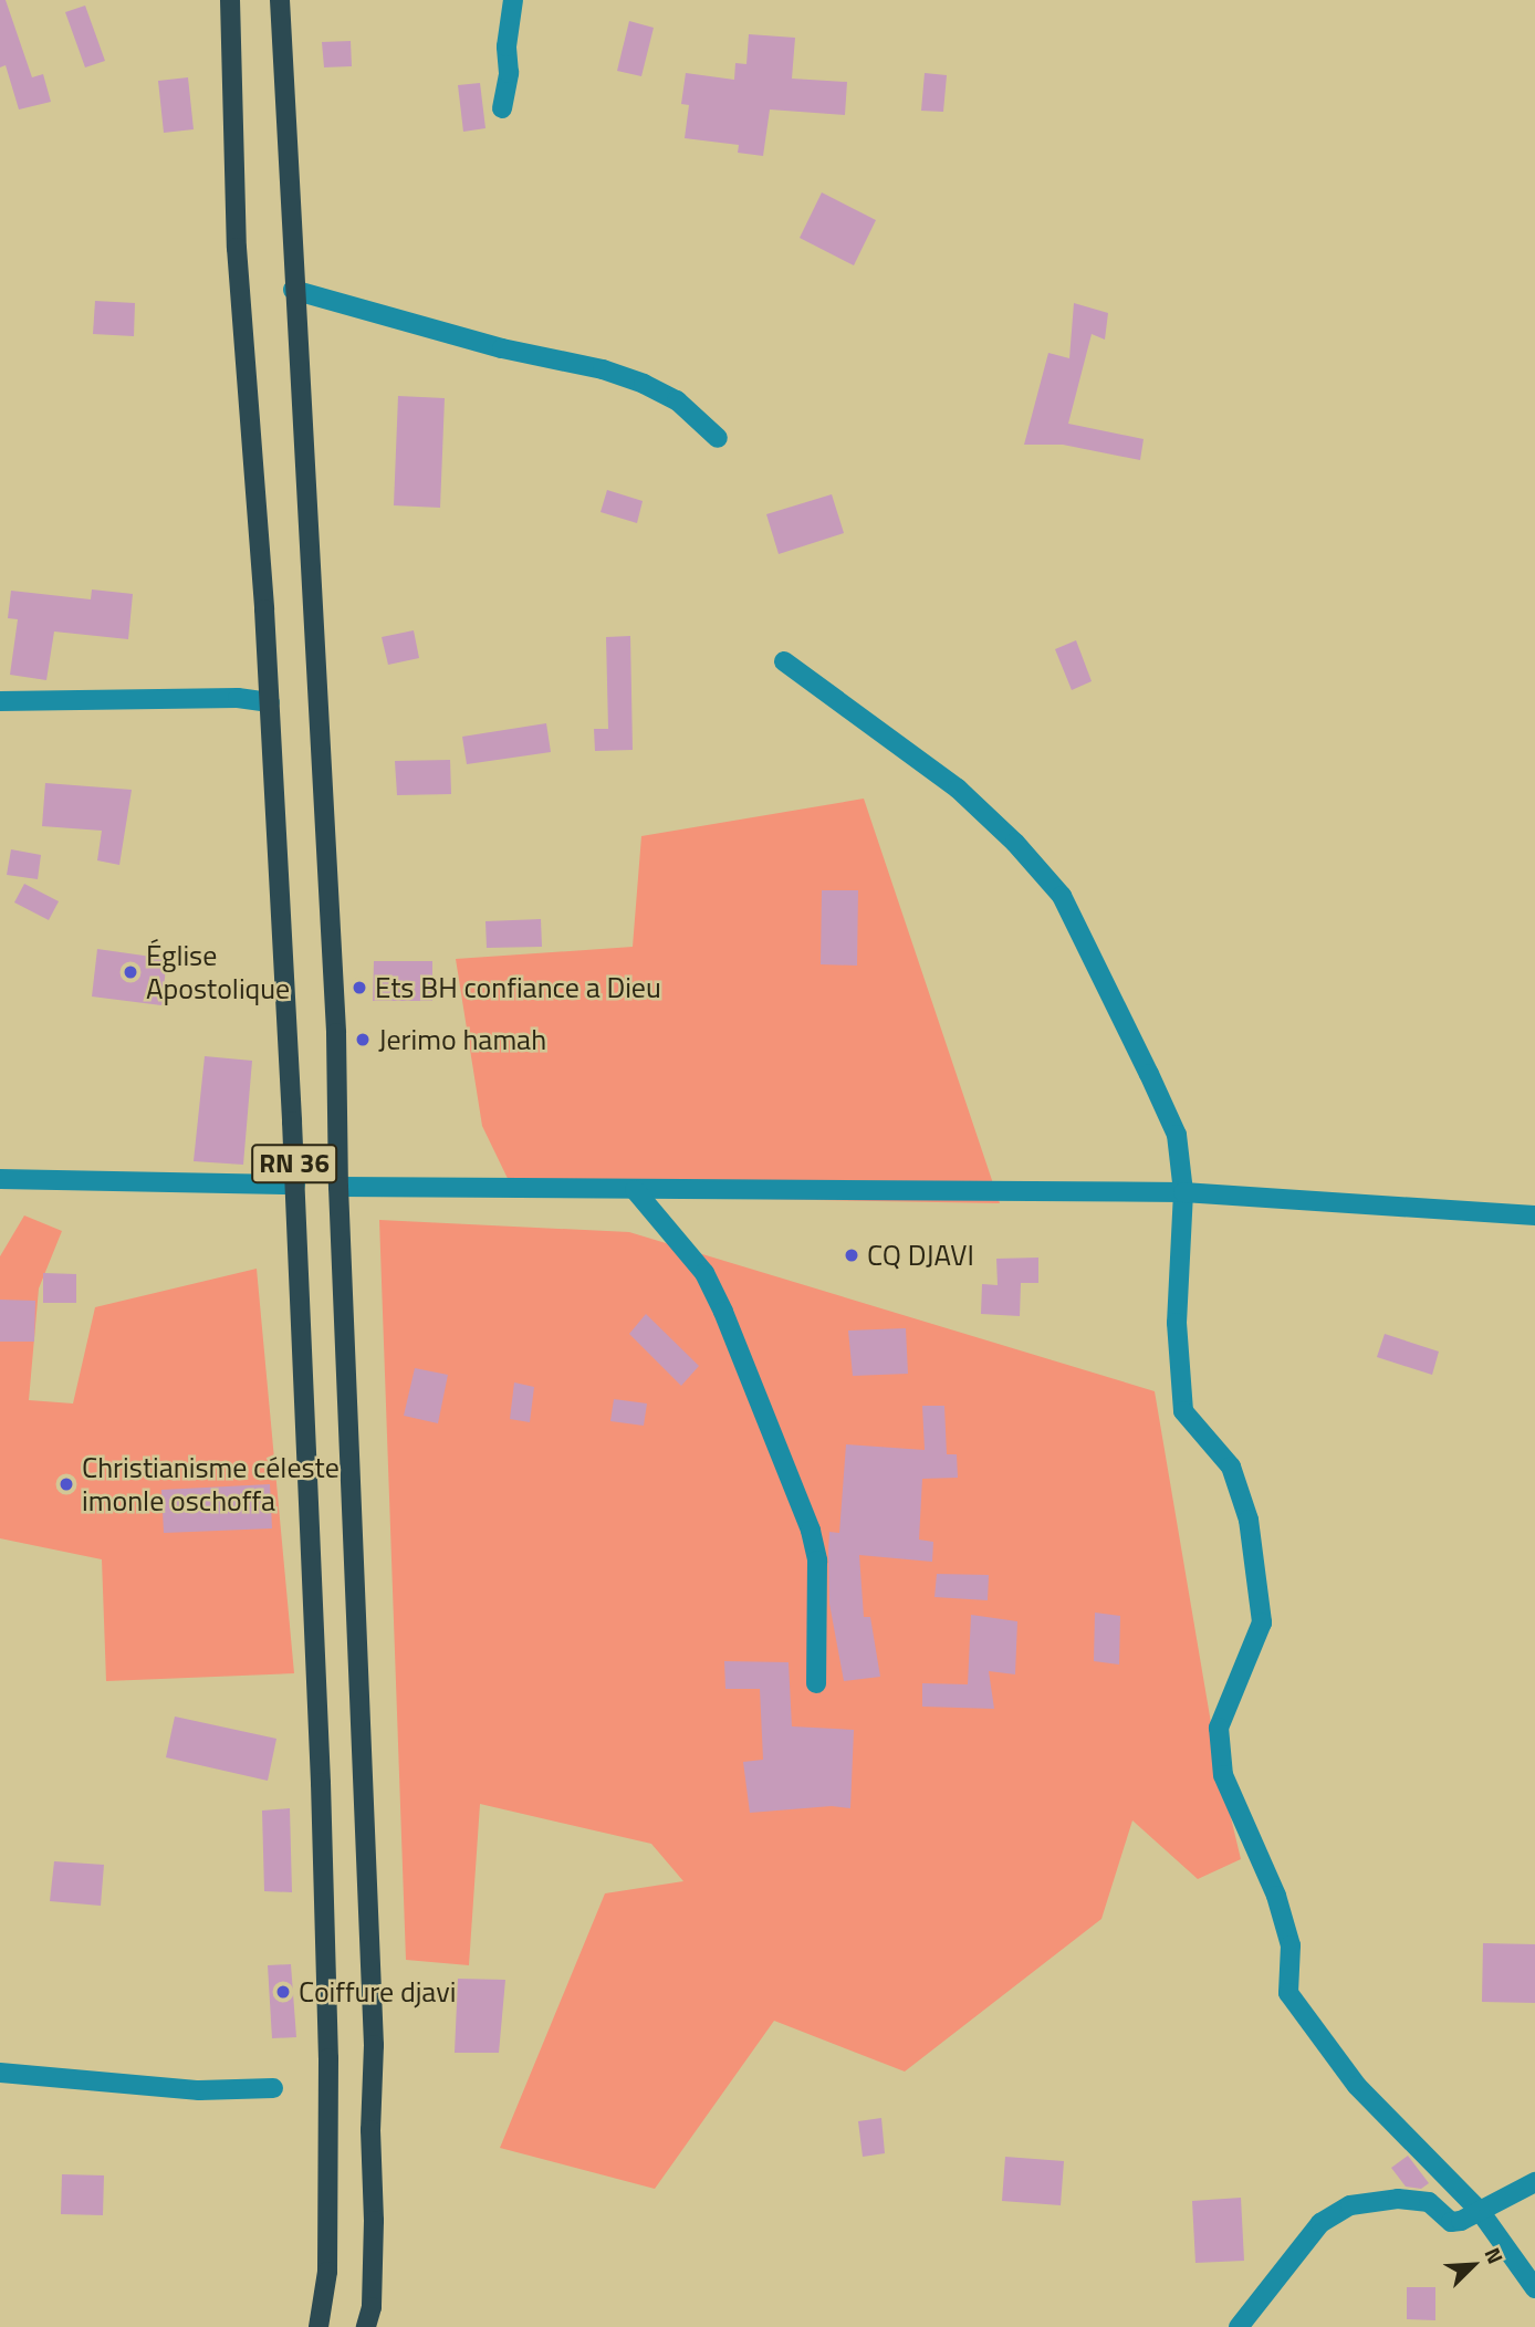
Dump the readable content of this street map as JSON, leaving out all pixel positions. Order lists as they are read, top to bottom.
{
  "streets": {
    "main road": ["RN 36"]
  },
  "places": [
    "Église Apostolique",
    "Ets BH confiance a Dieu",
    "Jerimo hamah",
    "CQ DJAVI",
    "Christianisme céleste imonle oschoffa",
    "Coiffure djavi"
  ],
  "north": "top right"
}
